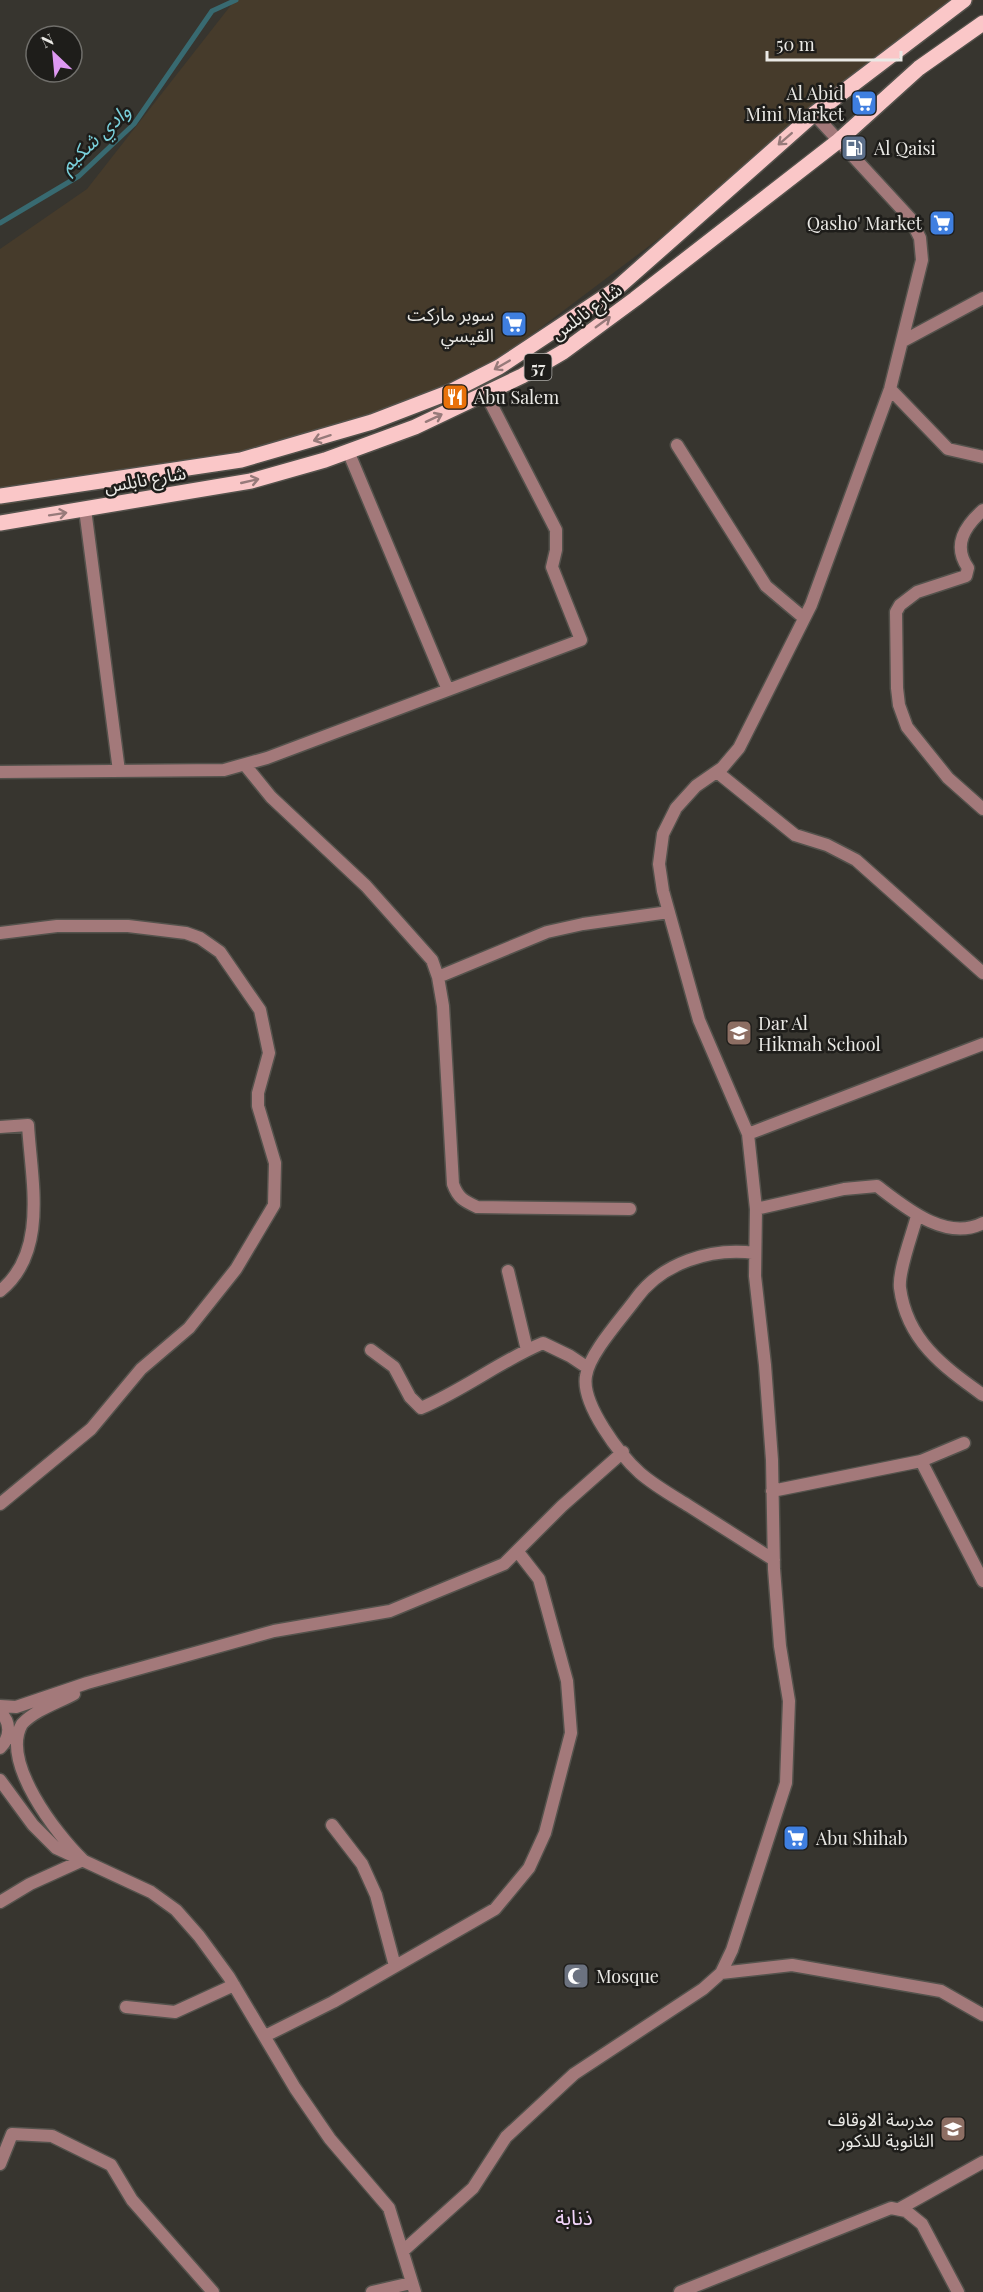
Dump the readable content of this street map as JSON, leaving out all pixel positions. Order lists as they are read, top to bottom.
{
  "streets": {
    "main road": ["شارع نابلس", "57"]
  },
  "districts": ["ذنابة"],
  "water": ["وادي شكيم"],
  "places": {
    "supermarket": [
      "Al Abid Mini Market",
      "Qasho' Market",
      "سوبر ماركت القيسي",
      "Abu Shihab"
    ],
    "fuel station": ["Al Qaisi"],
    "restaurant": ["Abu Salem"],
    "school or university": ["Dar Al Hikmah School", "مدرسة الاوقاف الثانوية للذكور"],
    "mosque": ["Mosque"]
  },
  "scale_bar": "50 m",
  "north": "top left"
}
